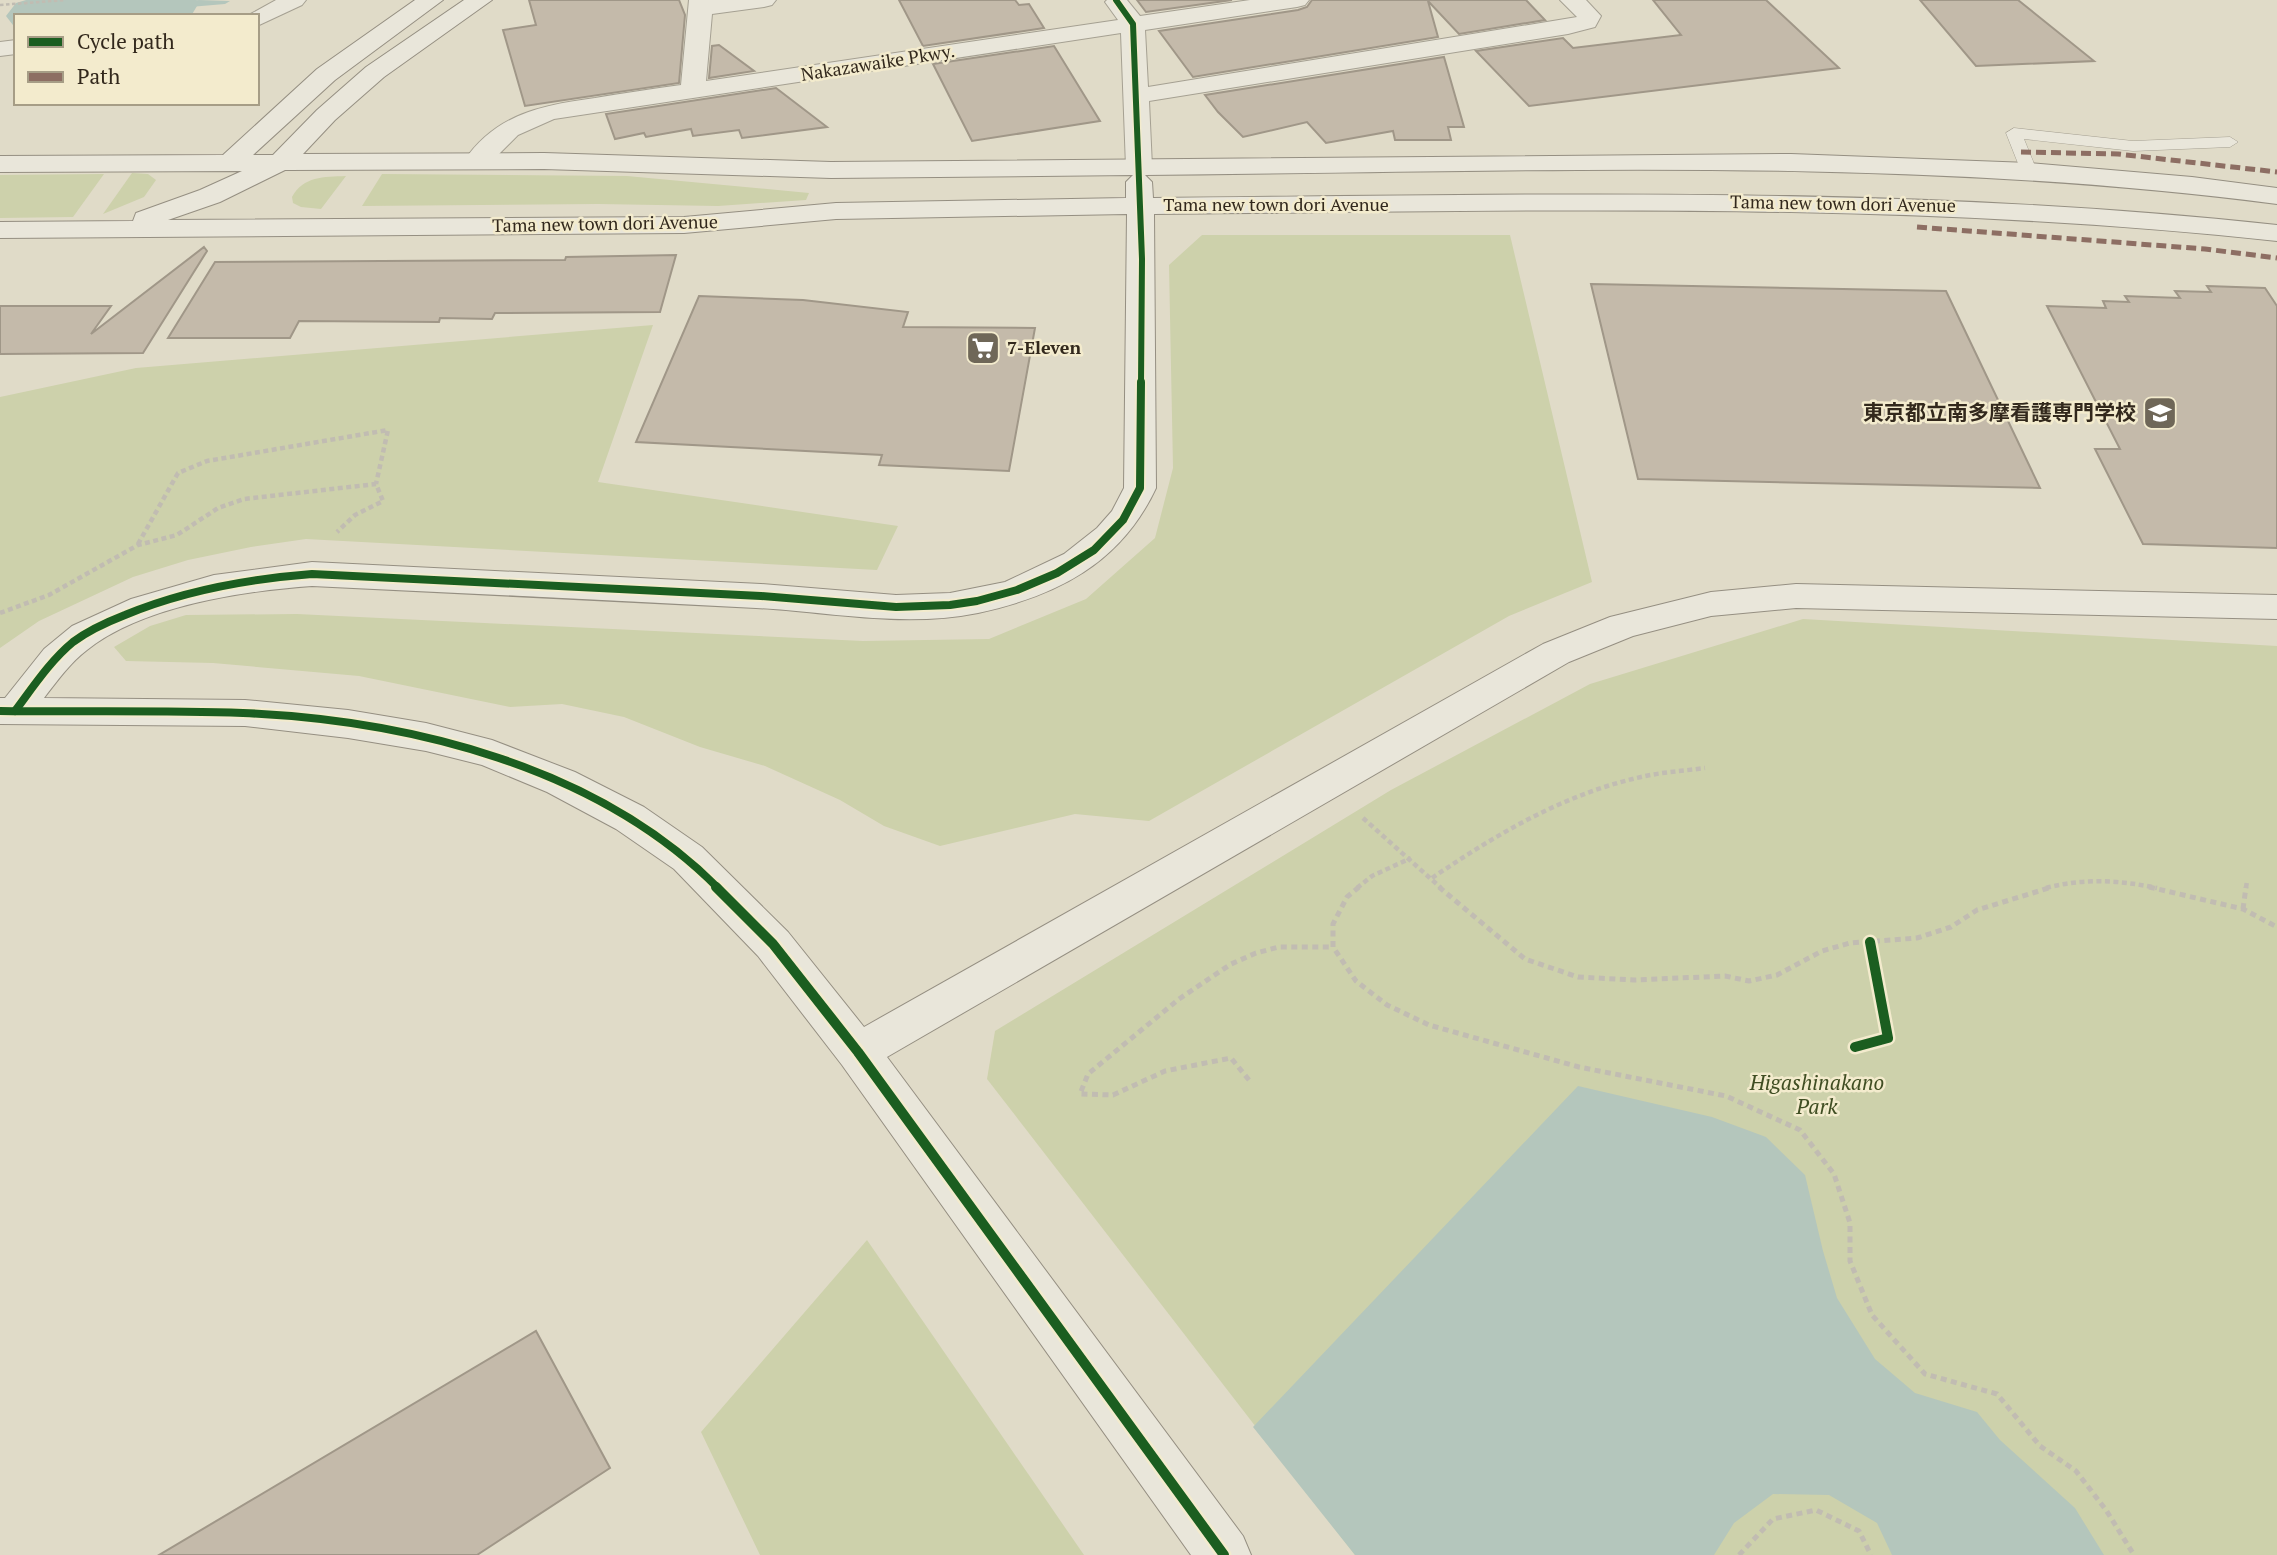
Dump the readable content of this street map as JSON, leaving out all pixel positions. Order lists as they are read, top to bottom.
{
  "streets": {
    "street": ["Nakazawaike Pkwy.", "Tama new town dori Avenue"]
  },
  "crossings": [
    ["Nakazawaike Pkwy.", "Tama new town dori Avenue"]
  ],
  "parks": ["Higashinakano Park"],
  "places": {
    "supermarket": ["7-Eleven"],
    "school or university": ["東京都立南多摩看護専門学校"]
  },
  "legend": ["Cycle path", "Path"]
}
